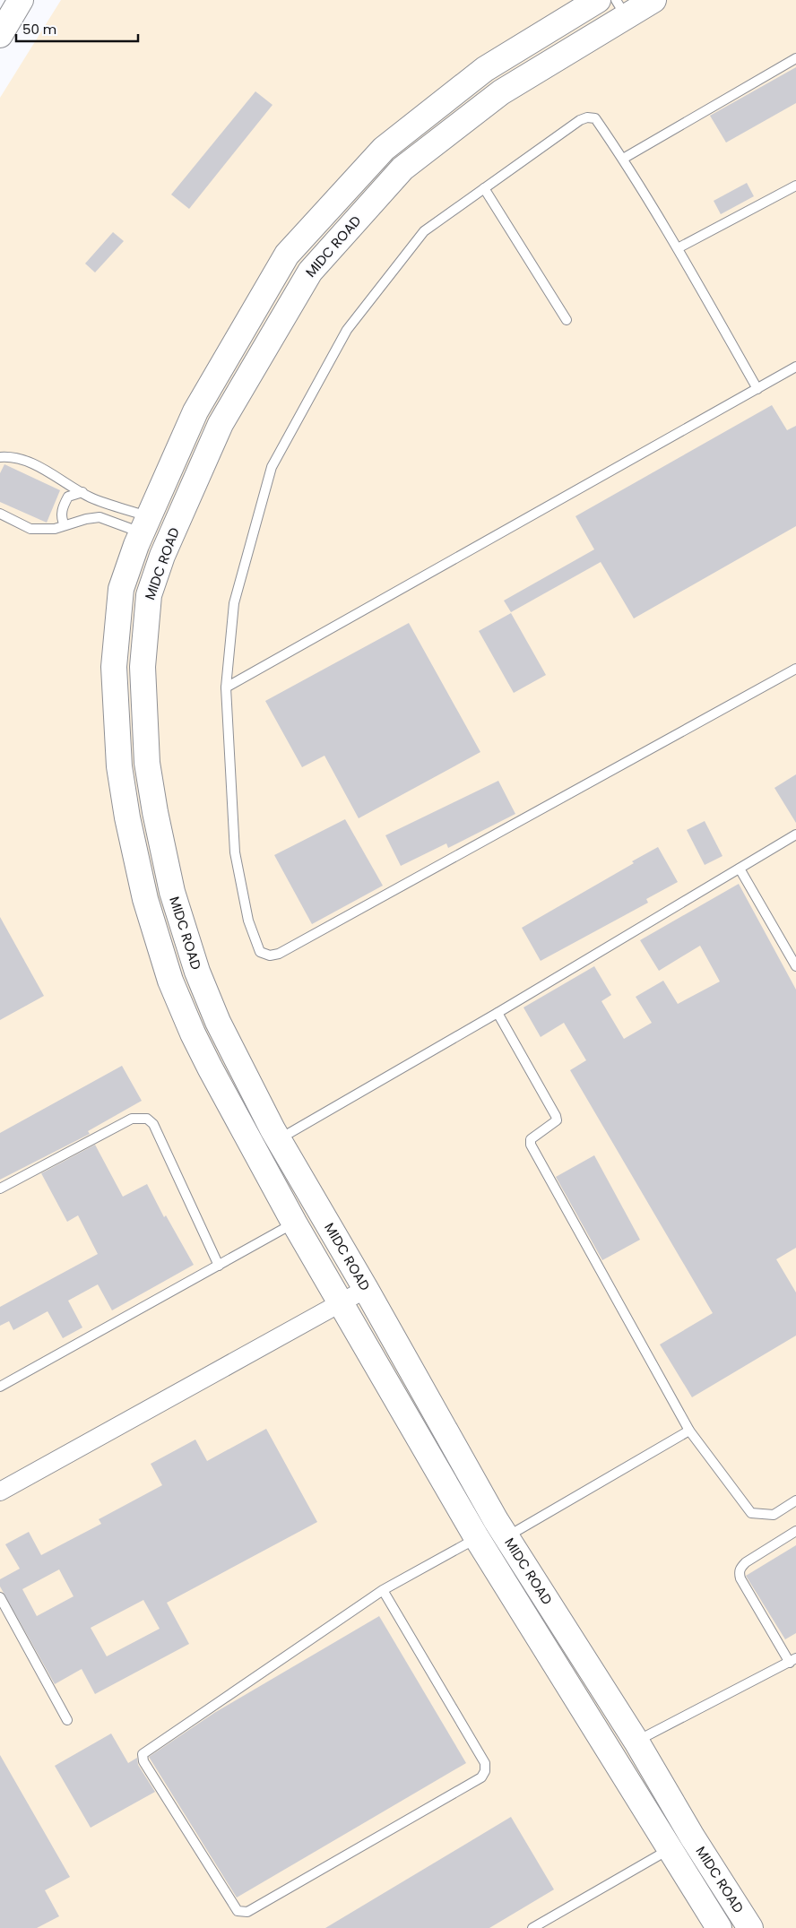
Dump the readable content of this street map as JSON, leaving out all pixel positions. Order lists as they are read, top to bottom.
{
  "streets": {
    "main road": ["MIDC ROAD"]
  },
  "scale_bar": "50 m"
}
